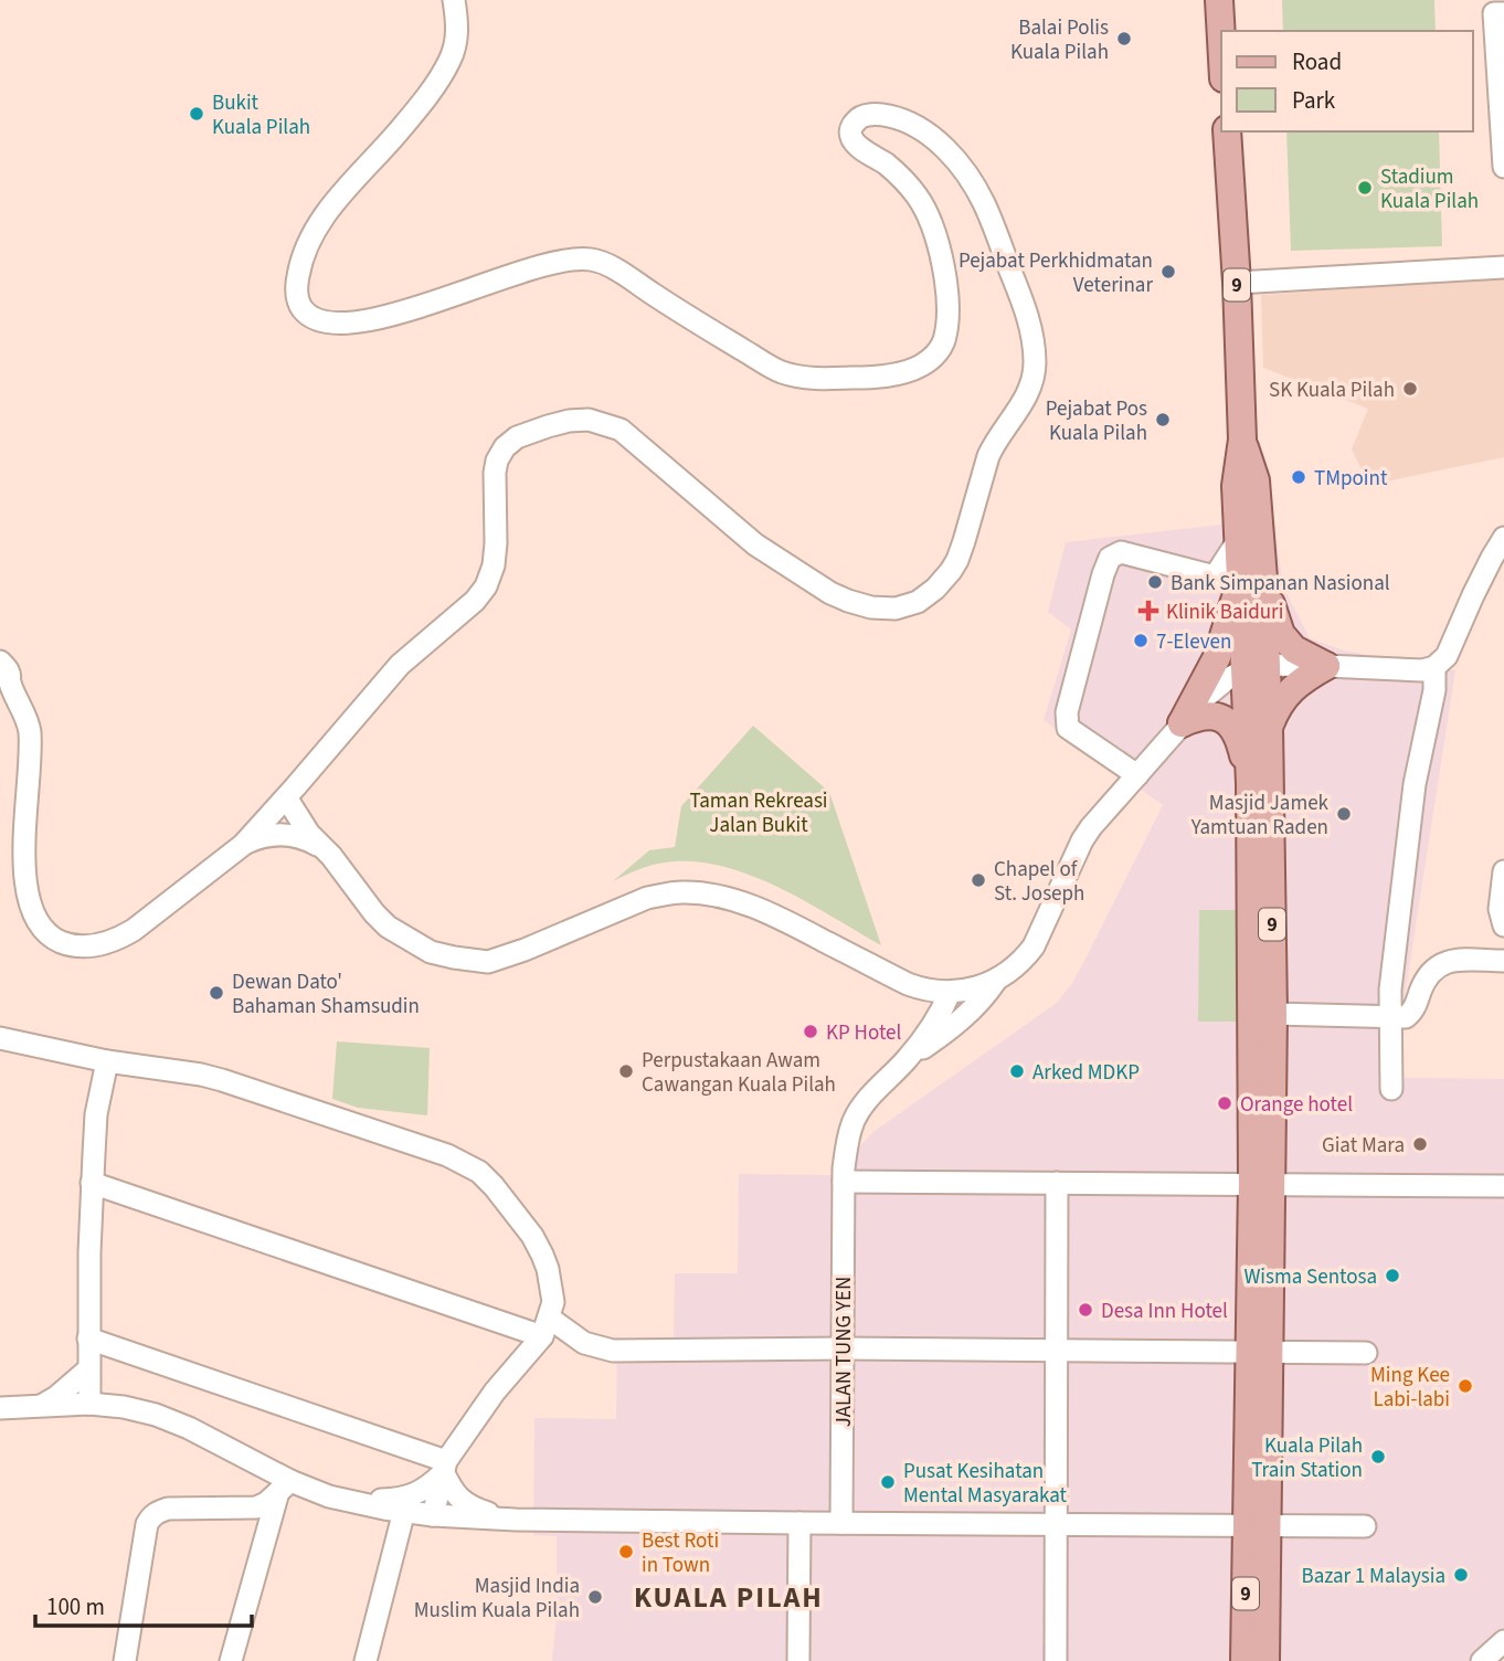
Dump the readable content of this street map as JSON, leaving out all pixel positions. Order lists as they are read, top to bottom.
{
  "streets": {
    "main road": ["9"],
    "street": ["JALAN TUNG YEN"]
  },
  "districts": ["KUALA PILAH"],
  "parks": ["Taman Rekreasi Jalan Bukit"],
  "places": {
    "other": [
      "Balai Polis Kuala Pilah",
      "Bukit Kuala Pilah",
      "Stadium Kuala Pilah",
      "Pejabat Perkhidmatan Veterinar",
      "SK Kuala Pilah",
      "Pejabat Pos Kuala Pilah",
      "TMpoint",
      "Bank Simpanan Nasional",
      "7-Eleven",
      "Masjid Jamek Yamtuan Raden",
      "Chapel of St. Joseph",
      "Dewan Dato' Bahaman Shamsudin",
      "KP Hotel",
      "Perpustakaan Awam Cawangan Kuala Pilah",
      "Arked MDKP",
      "Orange hotel",
      "Giat Mara",
      "Wisma Sentosa",
      "Desa Inn Hotel",
      "Ming Kee Labi-labi",
      "Kuala Pilah Train Station",
      "Pusat Kesihatan Mental Masyarakat",
      "Best Roti in Town",
      "Bazar 1 Malaysia",
      "Masjid India Muslim Kuala Pilah"
    ],
    "health": ["Klinik Baiduri"]
  },
  "legend": ["Road", "Park"],
  "scale_bar": "100 m"
}
